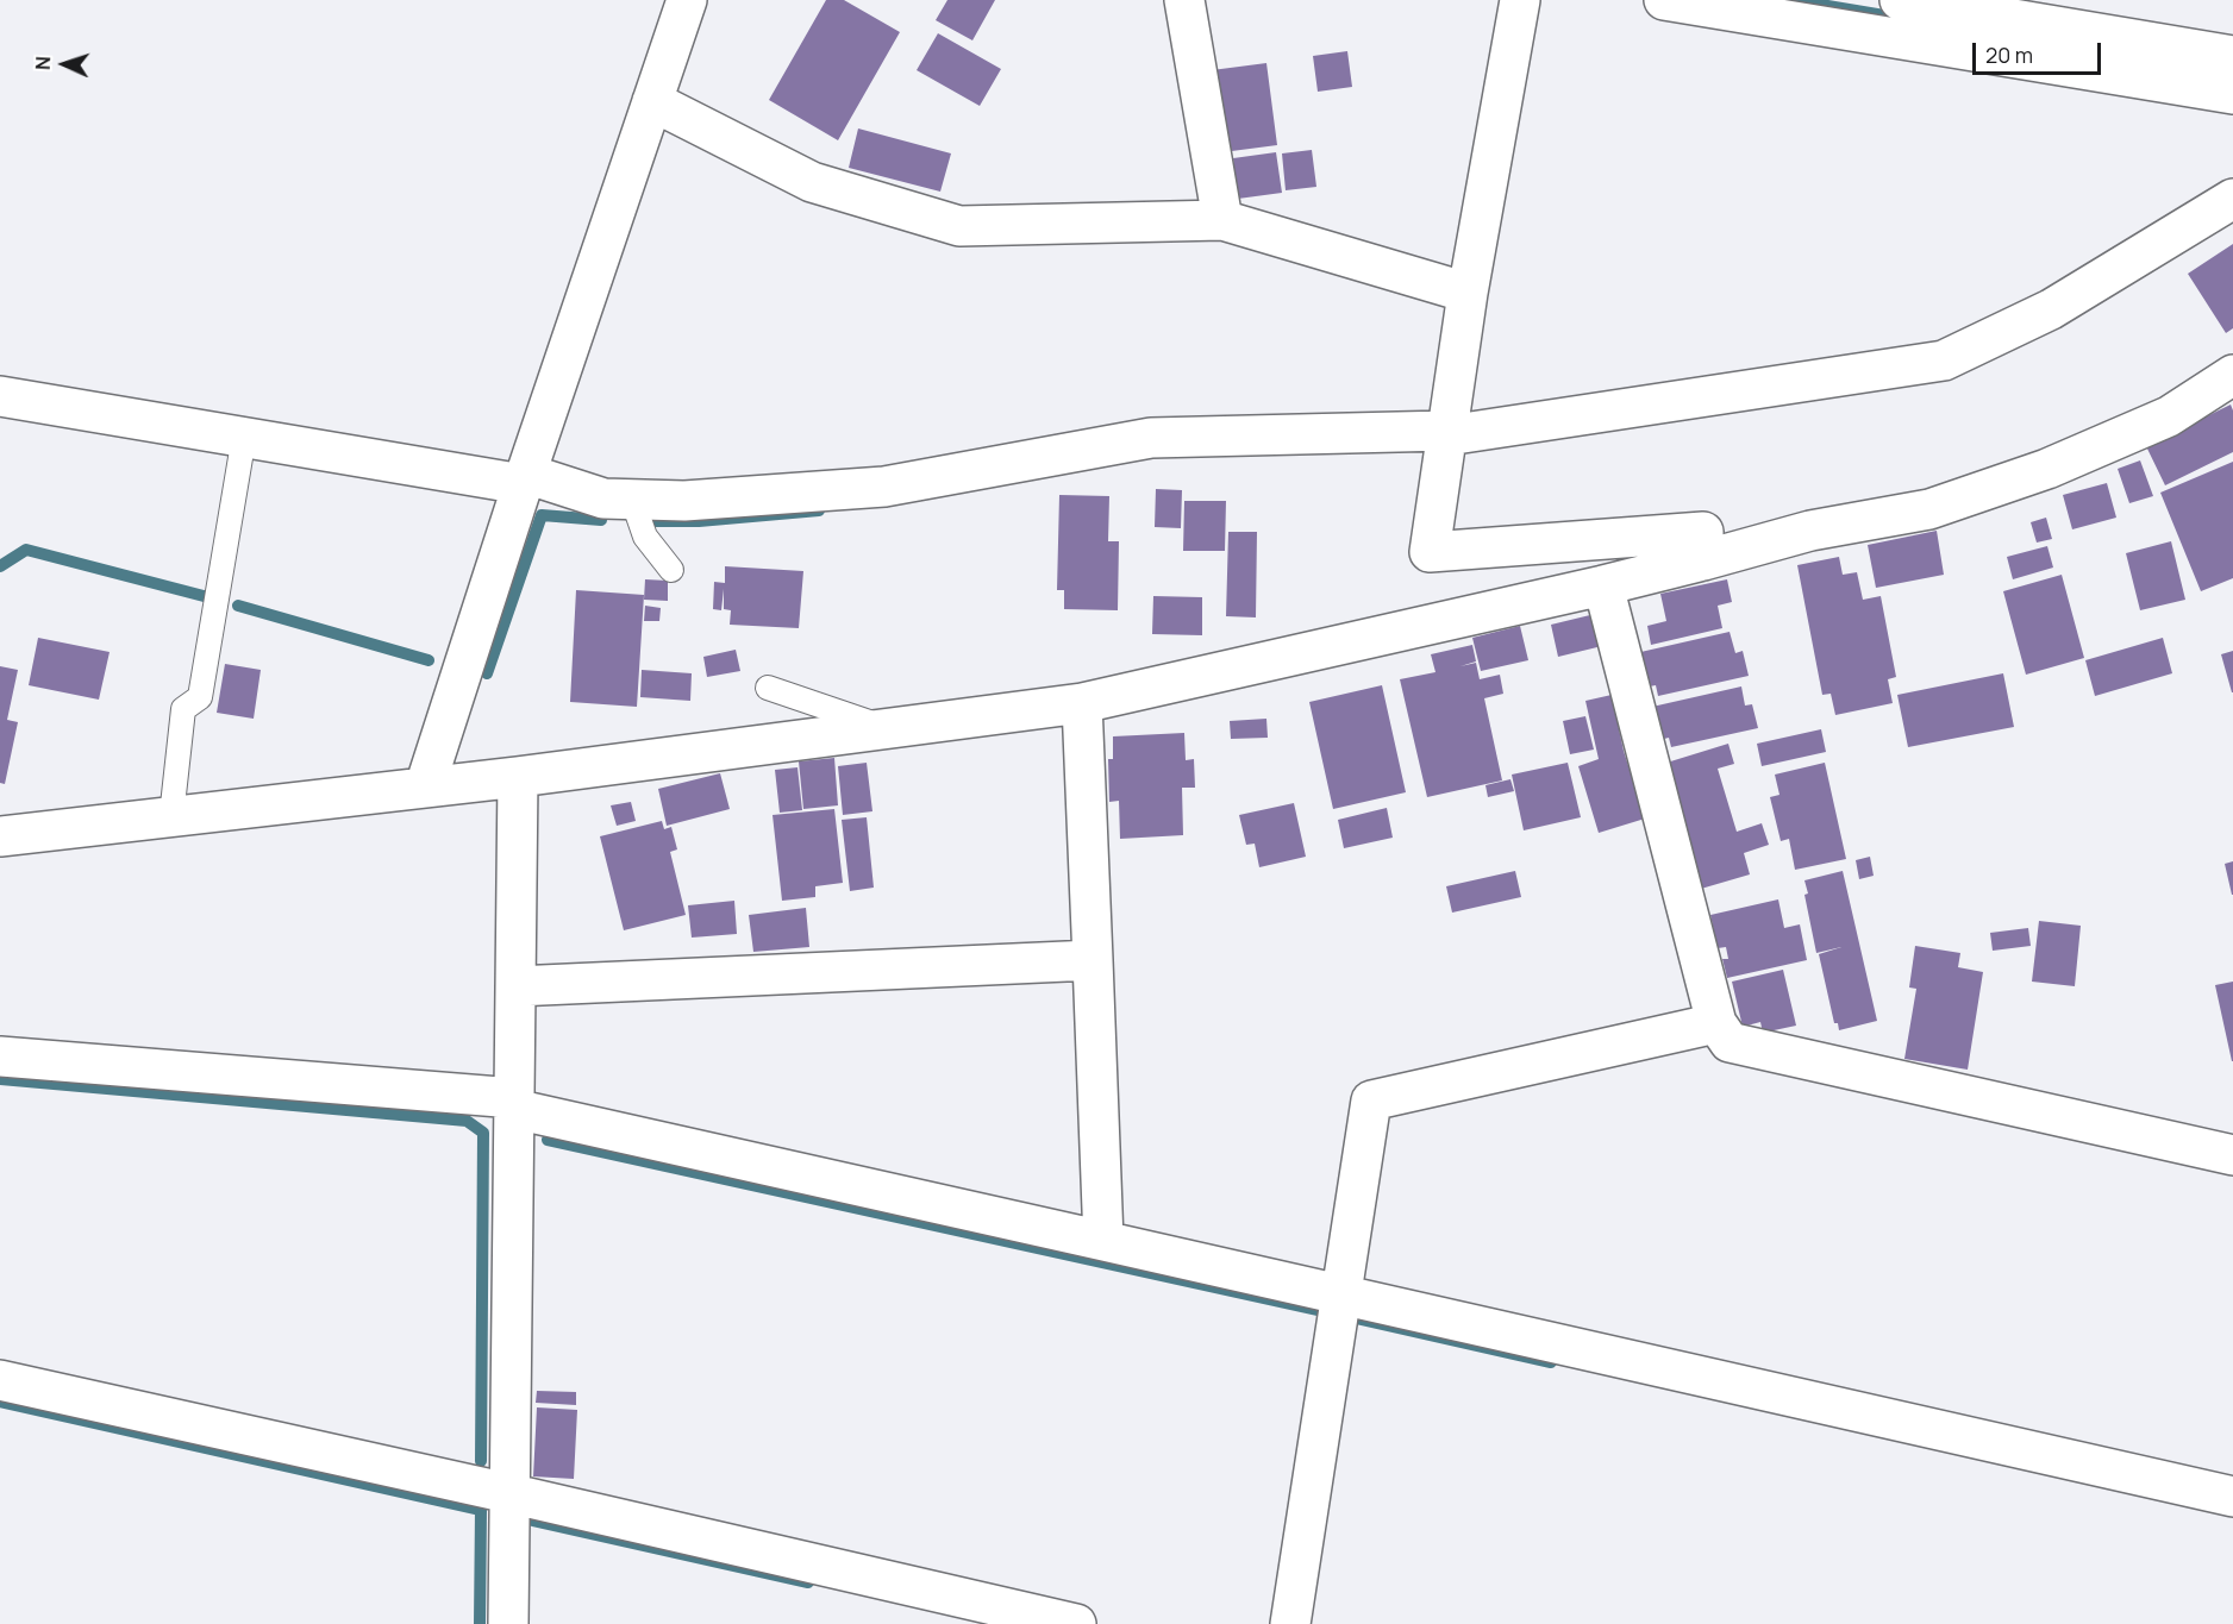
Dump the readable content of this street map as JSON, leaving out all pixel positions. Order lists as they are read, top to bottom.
{
  "scale_bar": "20 m",
  "north": "left"
}
